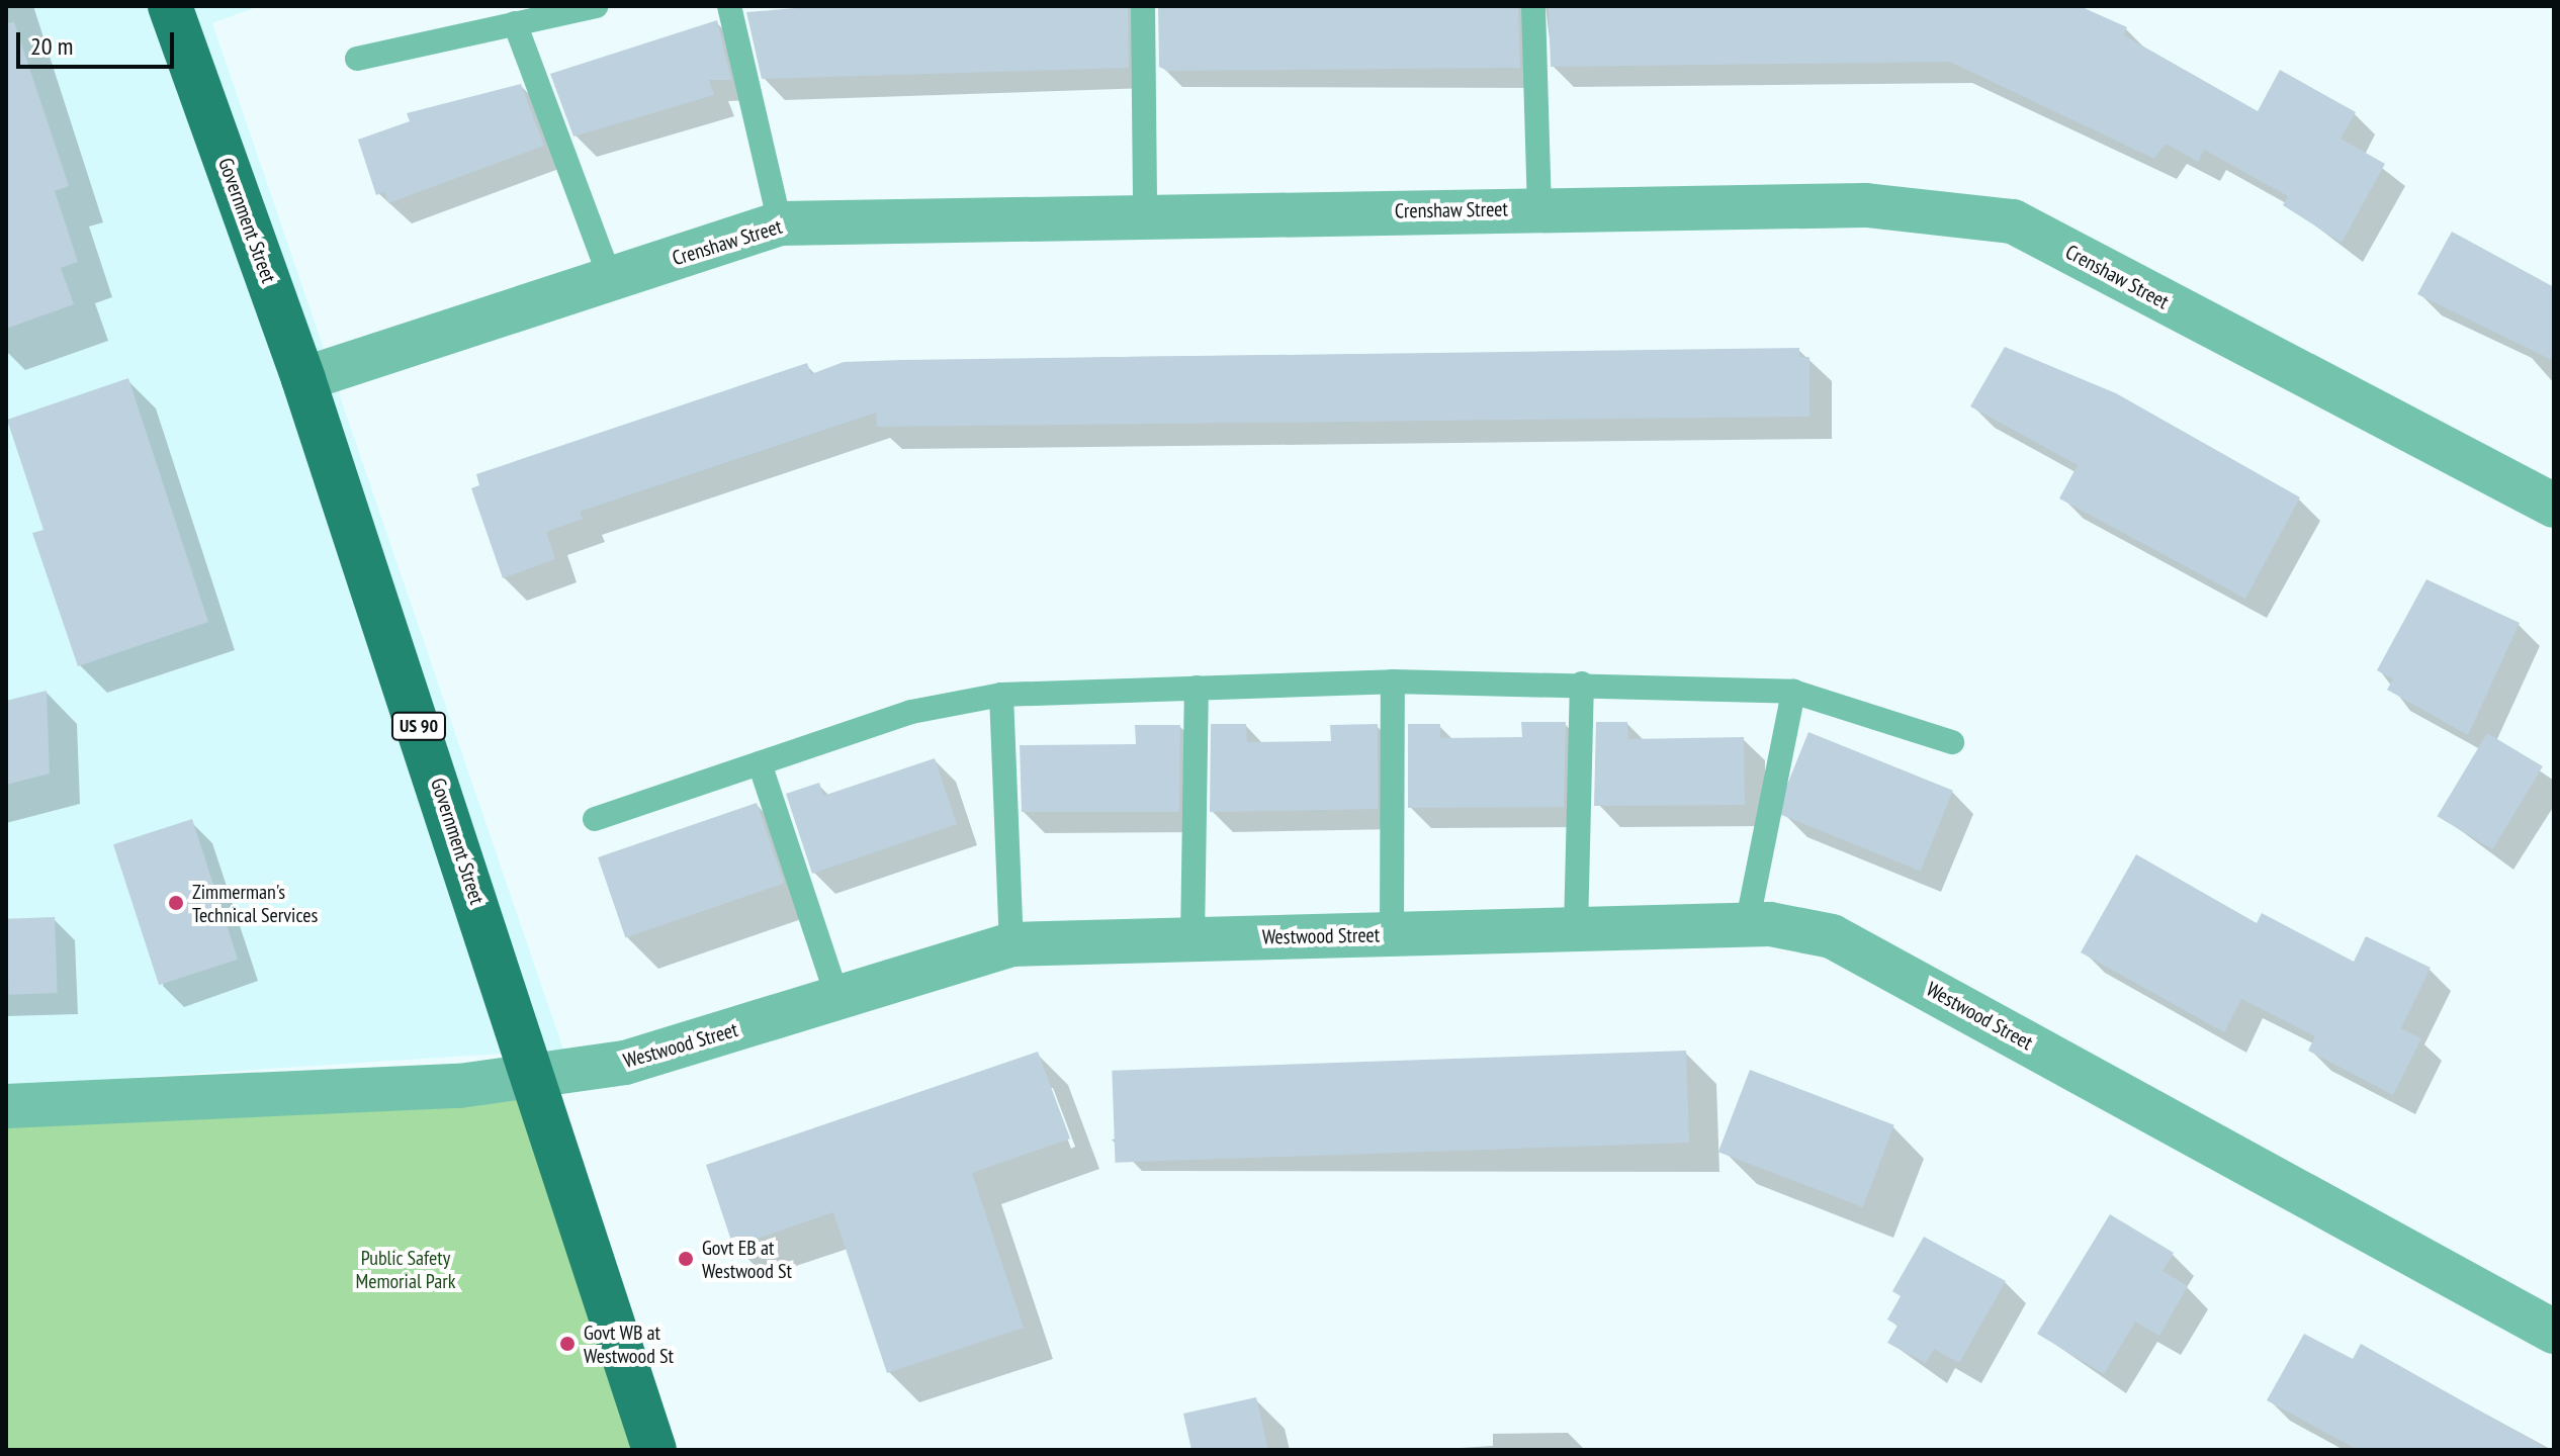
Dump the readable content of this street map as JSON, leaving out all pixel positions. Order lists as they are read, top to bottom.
{
  "streets": {
    "main road": ["Government Street", "US 90"],
    "street": ["Crenshaw Street", "Westwood Street"]
  },
  "crossings": [
    ["Crenshaw Street", "Government Street"],
    ["Government Street", "Westwood Street"]
  ],
  "parks": ["Public Safety Memorial Park"],
  "places": ["Zimmerman's Technical Services", "Govt EB at Westwood St", "Govt WB at Westwood St"],
  "scale_bar": "20 m"
}
